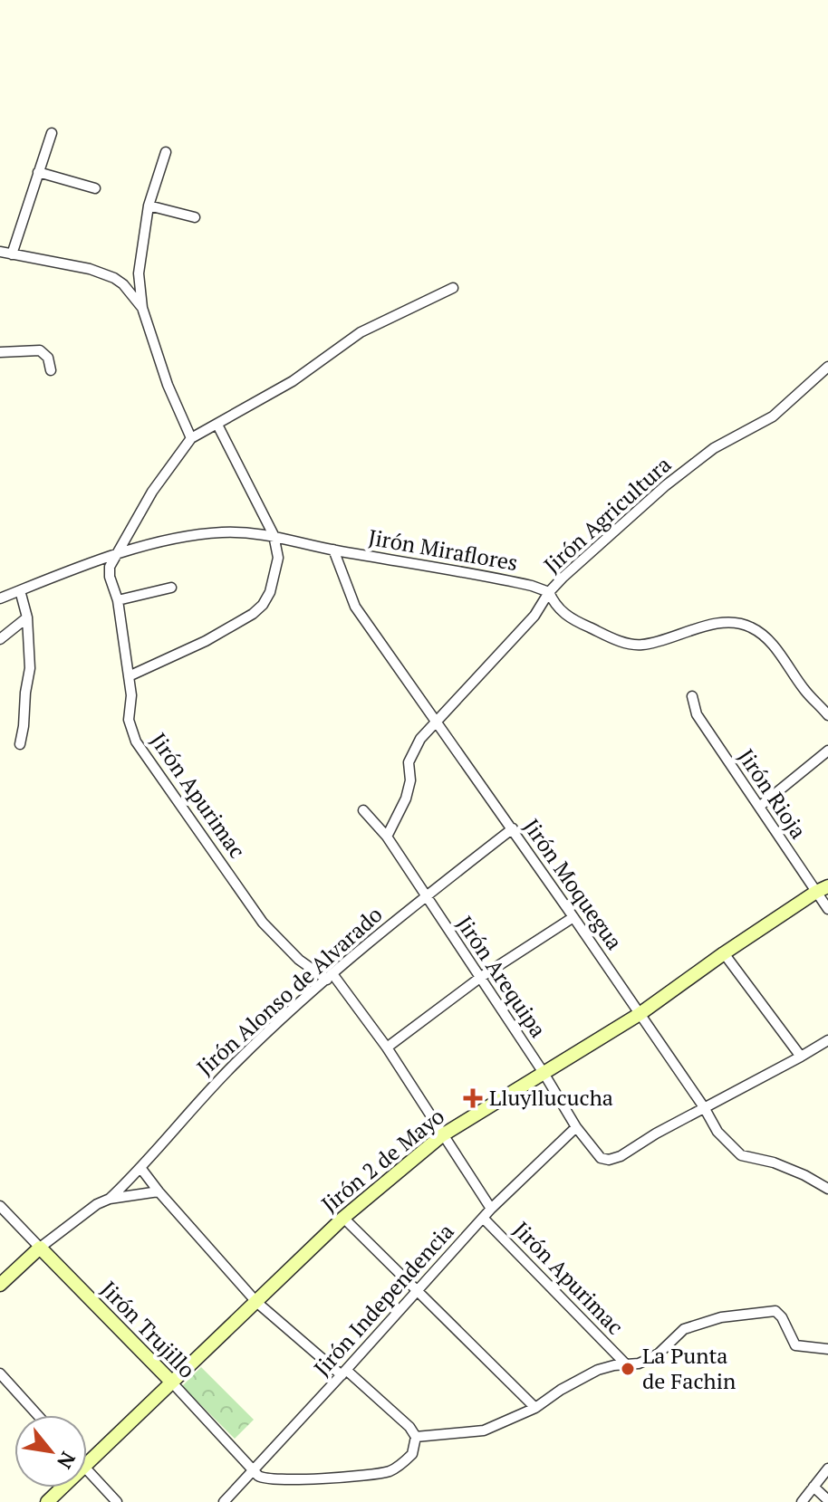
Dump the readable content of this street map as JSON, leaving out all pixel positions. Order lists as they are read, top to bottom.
{
  "streets": {
    "main road": ["Jirón Alonso de Alvarado", "Jirón 2 de Mayo", "Jirón Trujillo"],
    "street": [
      "Jirón Agricultura",
      "Jirón Miraflores",
      "Jirón Rioja",
      "Jirón Apurimac",
      "Jirón Moquegua",
      "Jirón Arequipa",
      "Jirón Independencia"
    ]
  },
  "crossings": [
    ["Jirón Agricultura", "Jirón Miraflores"],
    ["Jirón Agricultura", "Jirón Moquegua"],
    ["Jirón Agricultura", "Jirón Arequipa"],
    ["Jirón Miraflores", "Jirón Apurimac"],
    ["Jirón Miraflores", "Jirón Moquegua"],
    ["Jirón Rioja", "Jirón 2 de Mayo"],
    ["Jirón Apurimac", "Jirón Alonso de Alvarado"],
    ["Jirón Apurimac", "Jirón 2 de Mayo"],
    ["Jirón Apurimac", "Jirón Independencia"],
    ["Jirón Moquegua", "Jirón Arequipa"],
    ["Jirón Moquegua", "Jirón Alonso de Alvarado"],
    ["Jirón Moquegua", "Jirón 2 de Mayo"],
    ["Jirón Arequipa", "Jirón Alonso de Alvarado"],
    ["Jirón Arequipa", "Jirón 2 de Mayo"],
    ["Jirón Arequipa", "Jirón Independencia"],
    ["Jirón Alonso de Alvarado", "Jirón Trujillo"],
    ["Jirón 2 de Mayo", "Jirón Trujillo"],
    ["Jirón Independencia", "Jirón Trujillo"]
  ],
  "places": {
    "health": ["Lluyllucucha"],
    "other": ["La Punta de Fachin"]
  },
  "north": "bottom right"
}
